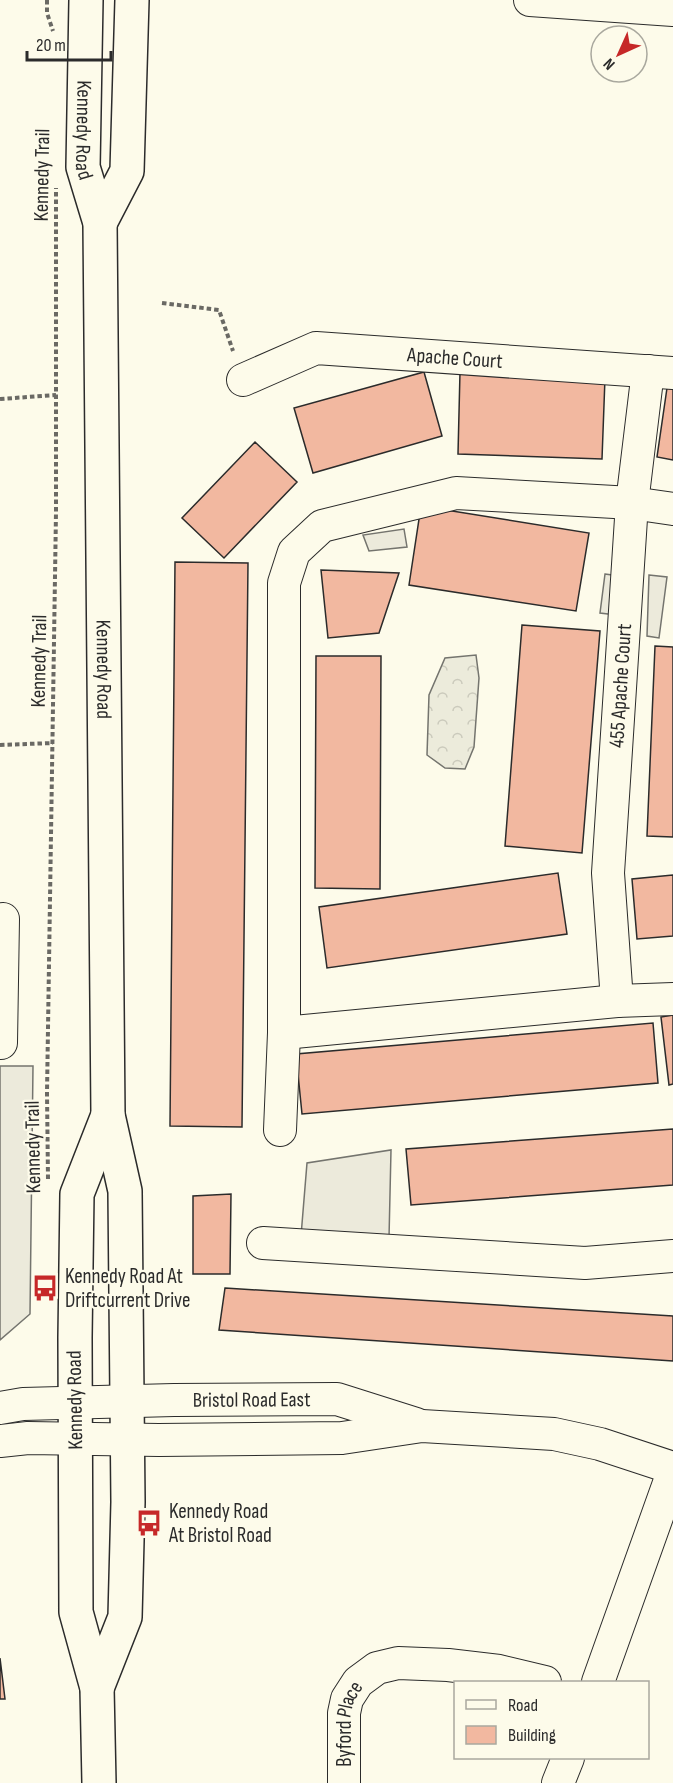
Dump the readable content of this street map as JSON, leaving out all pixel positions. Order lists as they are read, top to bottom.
{
  "streets": {
    "main road": ["Kennedy Road"],
    "street": [
      "Apache Court",
      "455 Apache Court",
      "Bristol Road East",
      "Byford Place"
    ],
    "path": ["Kennedy Trail"]
  },
  "crossings": [
    ["Kennedy Road", "Bristol Road East"],
    ["Apache Court", "455 Apache Court"]
  ],
  "places": {
    "bus stop": ["Kennedy Road At Driftcurrent Drive", "Kennedy Road At Bristol Road"]
  },
  "legend": ["Road", "Building"],
  "scale_bar": "20 m",
  "north": "bottom left"
}
